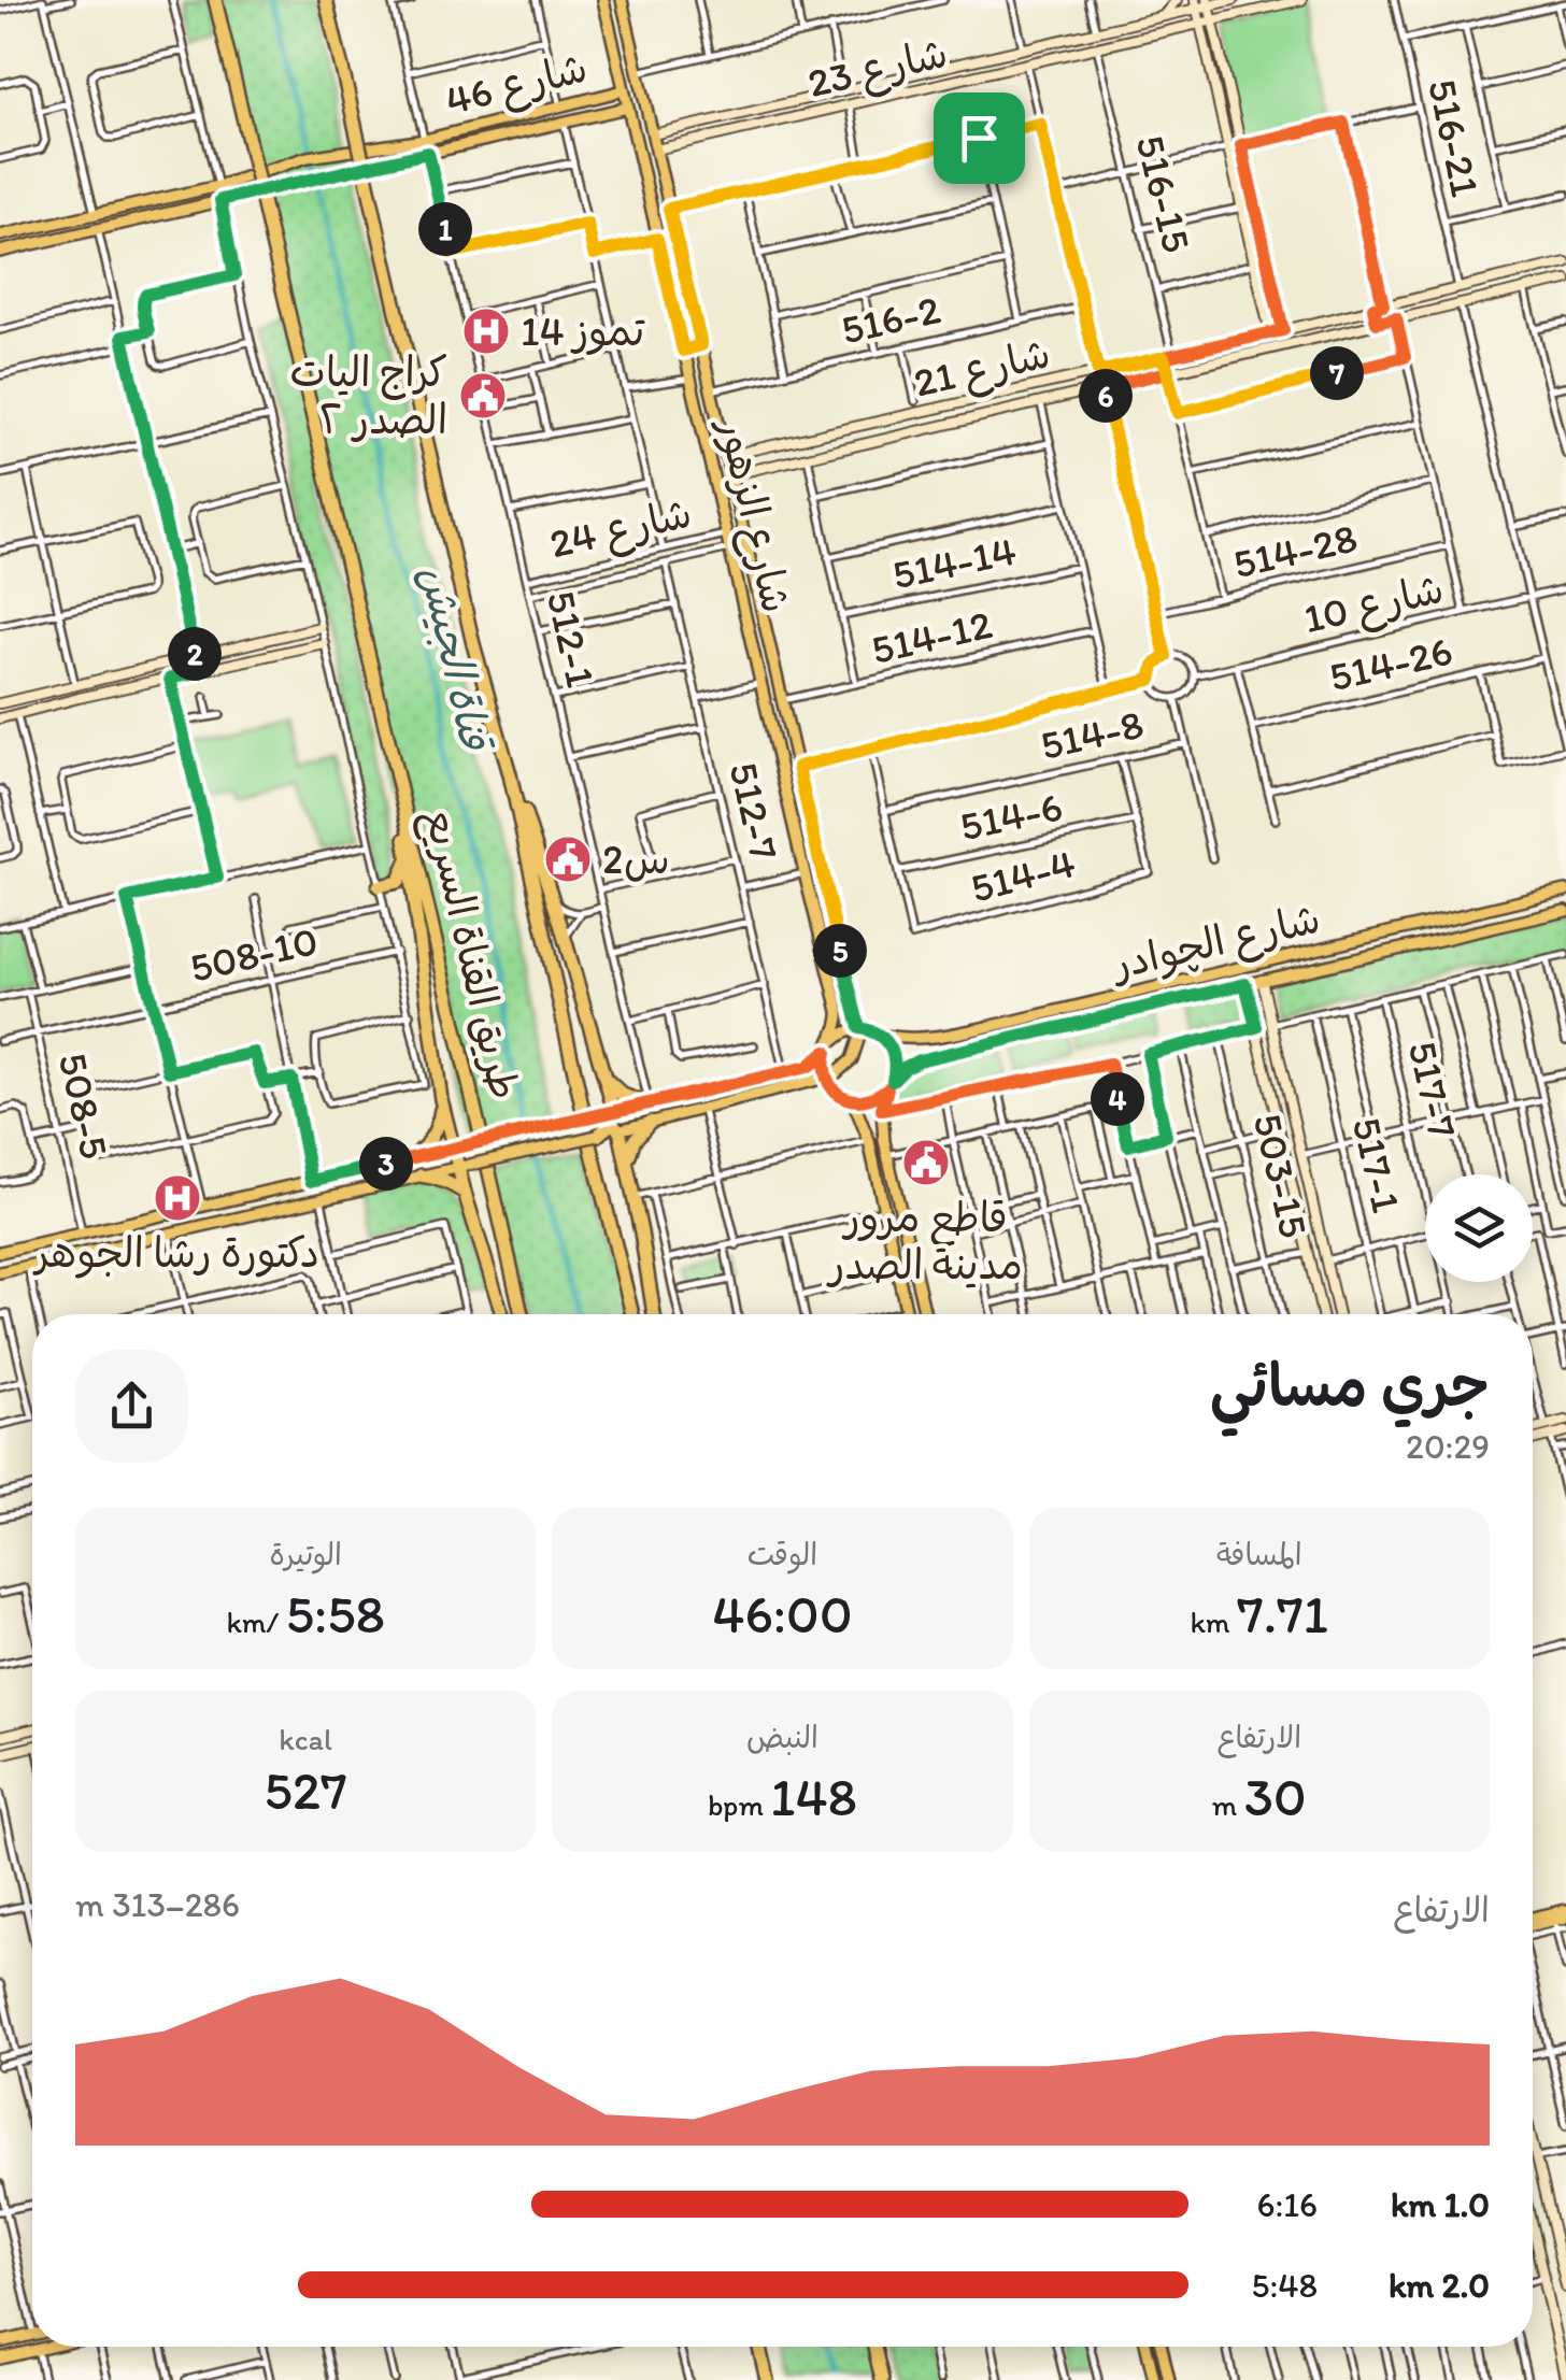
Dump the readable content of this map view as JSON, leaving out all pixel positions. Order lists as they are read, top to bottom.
{
  "streets": {
    "highway": ["طريق القناة السريع"],
    "main road": ["شارع 46", "شارع الزهور", "شارع الچوادر"],
    "street": [
      "شارع 23",
      "516-21",
      "516-15",
      "516-2",
      "شارع 21",
      "شارع 24",
      "514-28",
      "514-14",
      "شارع 10",
      "514-12",
      "512-1",
      "514-26",
      "514-8",
      "512-7",
      "514-6",
      "514-4",
      "508-10",
      "517-7",
      "508-5",
      "517-1",
      "503-15"
    ]
  },
  "crossings": [
    ["شارع 23", "516-15"],
    ["شارع 23", "شارع الزهور"],
    ["شارع 46", "شارع الزهور"],
    ["شارع 46", "512-1"],
    ["516-21", "شارع 21"],
    ["516-15", "شارع 21"],
    ["516-15", "514-28"],
    ["516-2", "شارع الزهور"],
    ["شارع 21", "شارع الزهور"],
    ["شارع الزهور", "شارع 24"],
    ["شارع الزهور", "514-12"],
    ["شارع الزهور", "شارع الچوادر"],
    ["شارع 24", "512-1"],
    ["شارع 24", "512-7"],
    ["514-6", "514-4"],
    ["508-10", "508-5"]
  ],
  "water": ["قناة الجيش"],
  "places": {
    "hospital": ["14 تموز", "دكتورة رشا الجوهر"],
    "public building": ["كراج اليات الصدر ٢", "س2", "قاطع مرور مدينة الصدر"]
  },
  "page": {
    "pins": [
      "1",
      "7",
      "6",
      "2",
      "5",
      "4",
      "3"
    ],
    "heading": ["جري مسائي", "20:29"],
    "stats": [
      ["المسافة", "7.71 km"],
      ["الوقت", "46:00"],
      ["الوتيرة", "5:58 /km"],
      ["الارتفاع", "30 m"],
      ["النبض", "148 bpm"],
      ["kcal", "527"]
    ],
    "chart": ["الارتفاع", "286–313 m"],
    "list": [
      {
        "name": "1.0 km",
        "note": "6:16"
      },
      {
        "name": "2.0 km",
        "note": "5:48"
      }
    ]
  }
}
